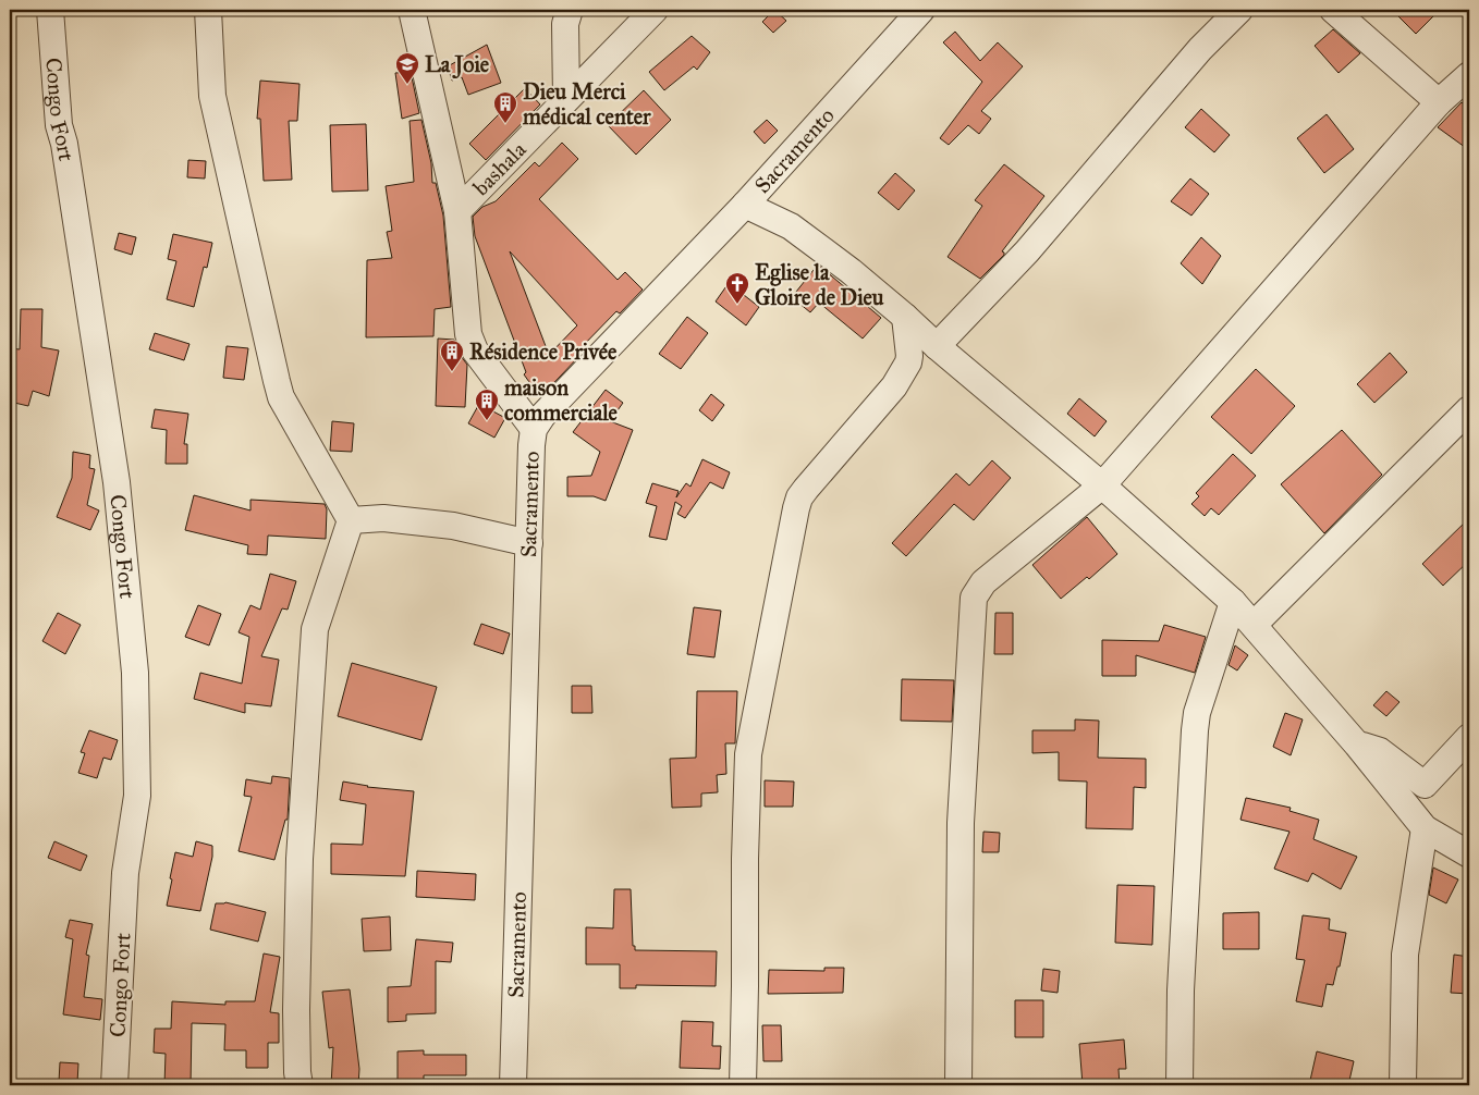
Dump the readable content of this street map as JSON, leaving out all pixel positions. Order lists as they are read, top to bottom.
{
  "streets": {
    "street": ["Congo Fort", "Sacramento", "bashala"]
  },
  "places": {
    "school or university": ["La Joie"],
    "building": ["Dieu Merci médical center", "Résidence Privée", "maison commerciale"],
    "church": ["Eglise la Gloire de Dieu"]
  }
}
